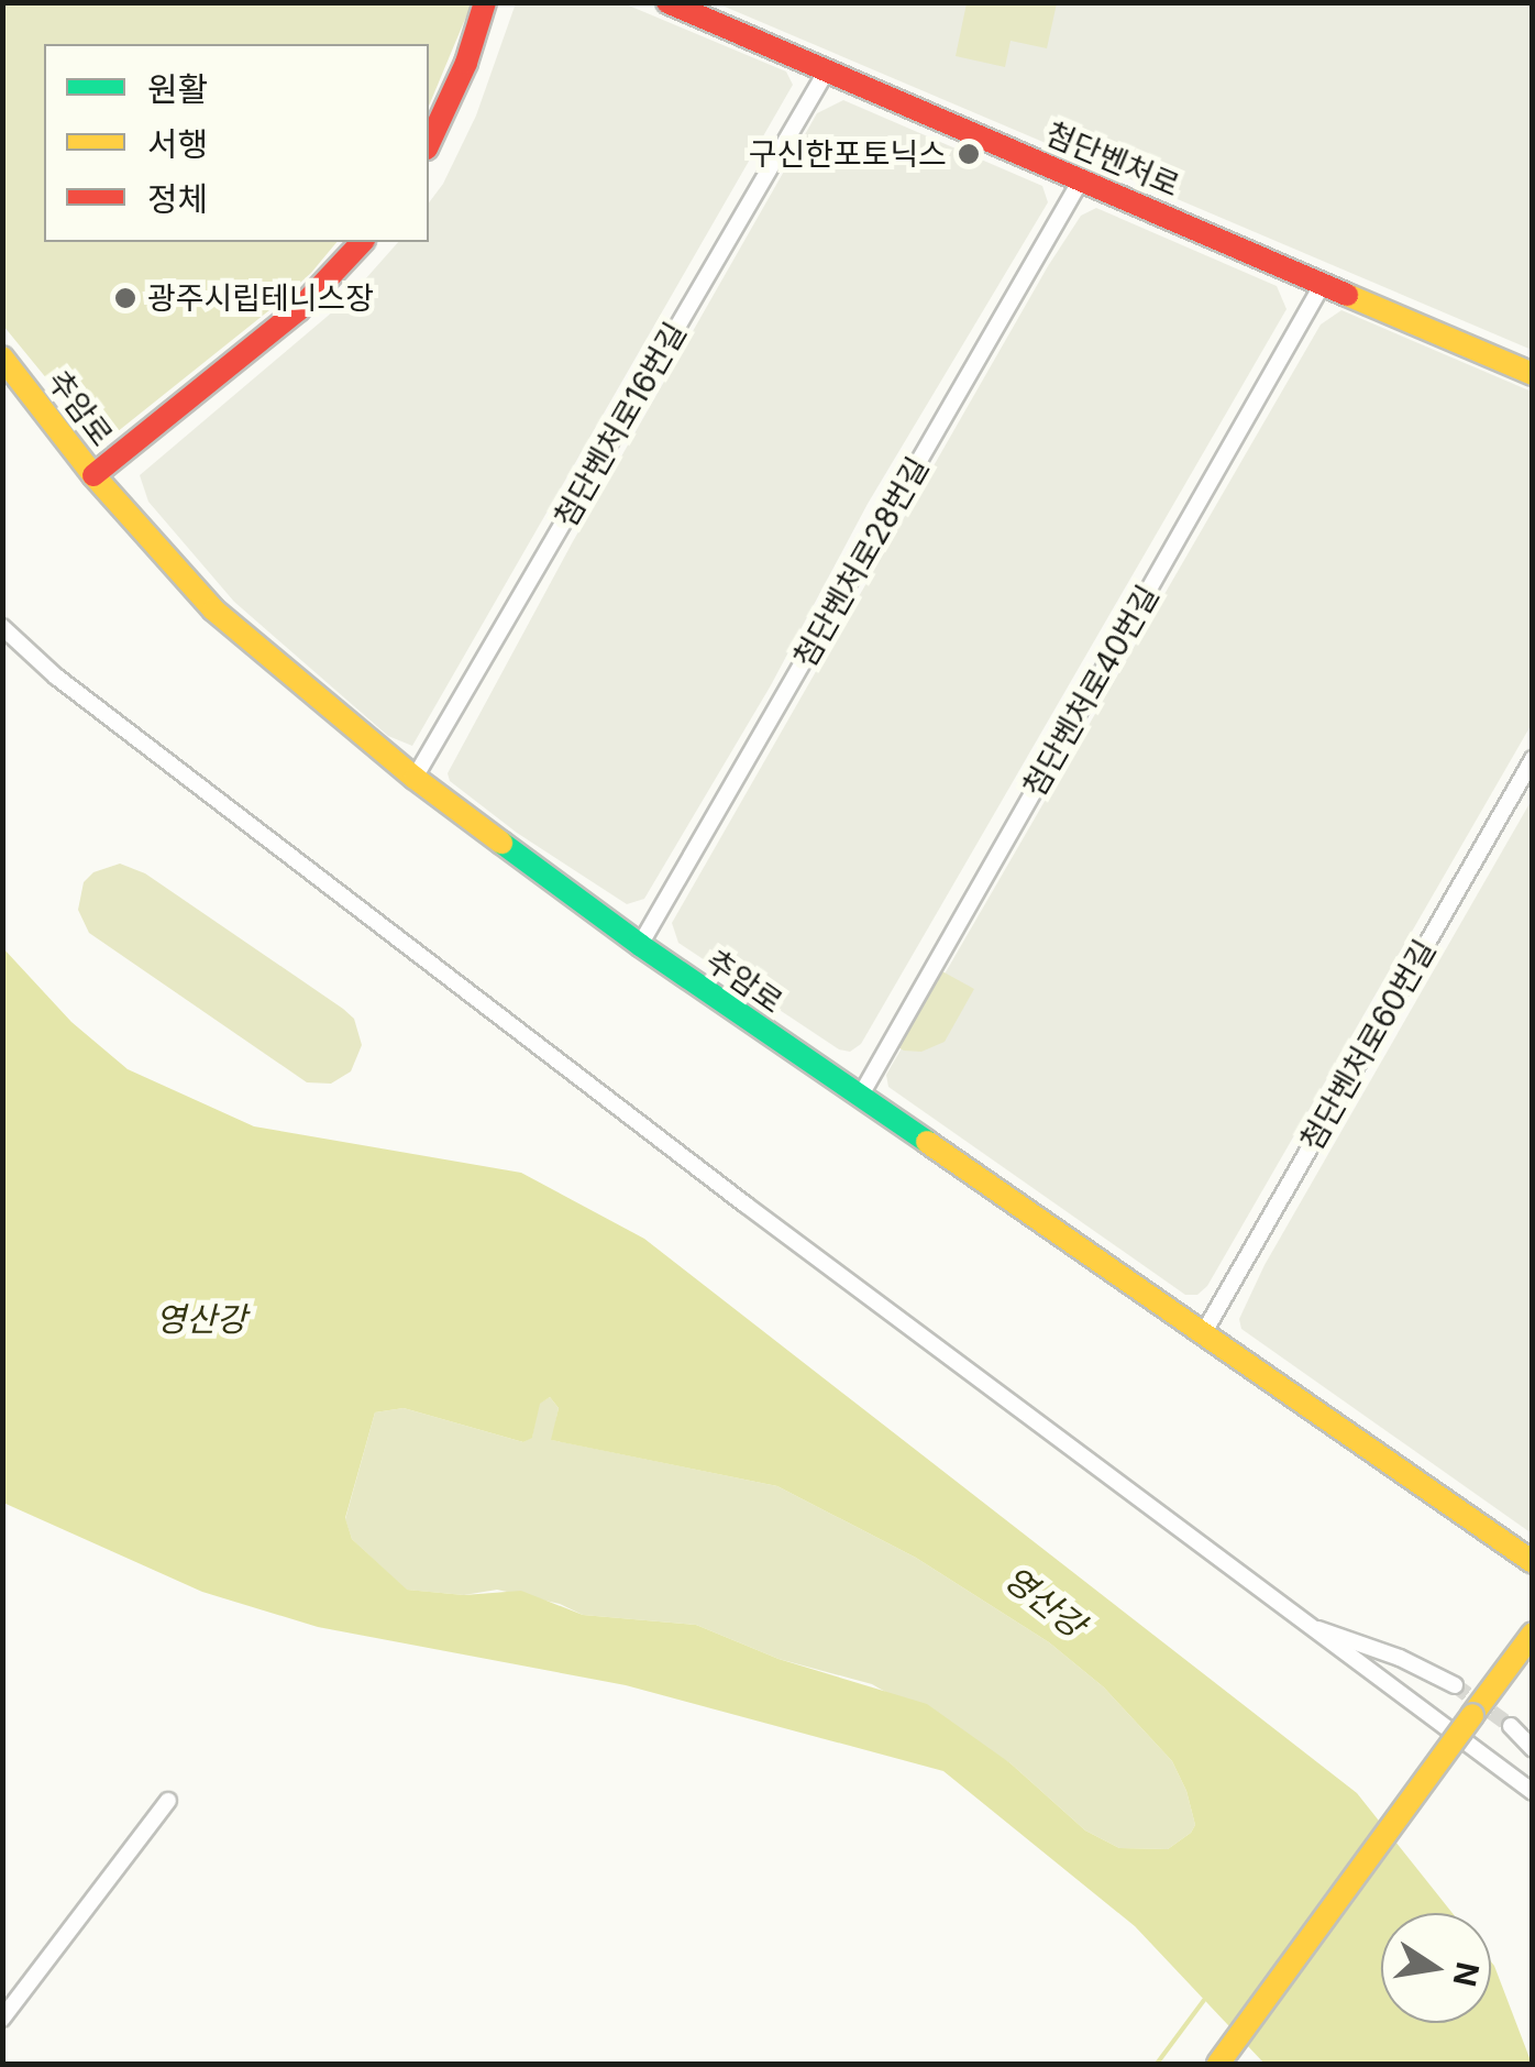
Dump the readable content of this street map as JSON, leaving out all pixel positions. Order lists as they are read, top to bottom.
{
  "streets": {
    "street": [
      "첨단벤처로",
      "추암로",
      "첨단벤처로16번길",
      "첨단벤처로28번길",
      "첨단벤처로40번길",
      "첨단벤처로60번길"
    ]
  },
  "crossings": [
    ["첨단벤처로", "첨단벤처로16번길"],
    ["첨단벤처로", "첨단벤처로28번길"],
    ["첨단벤처로", "첨단벤처로40번길"],
    ["추암로", "첨단벤처로16번길"],
    ["추암로", "첨단벤처로28번길"],
    ["추암로", "첨단벤처로40번길"],
    ["추암로", "첨단벤처로60번길"]
  ],
  "water": ["영산강"],
  "places": ["구신한포토닉스", "광주시립테니스장"],
  "legend": ["원활", "서행", "정체"],
  "north": "right"
}
